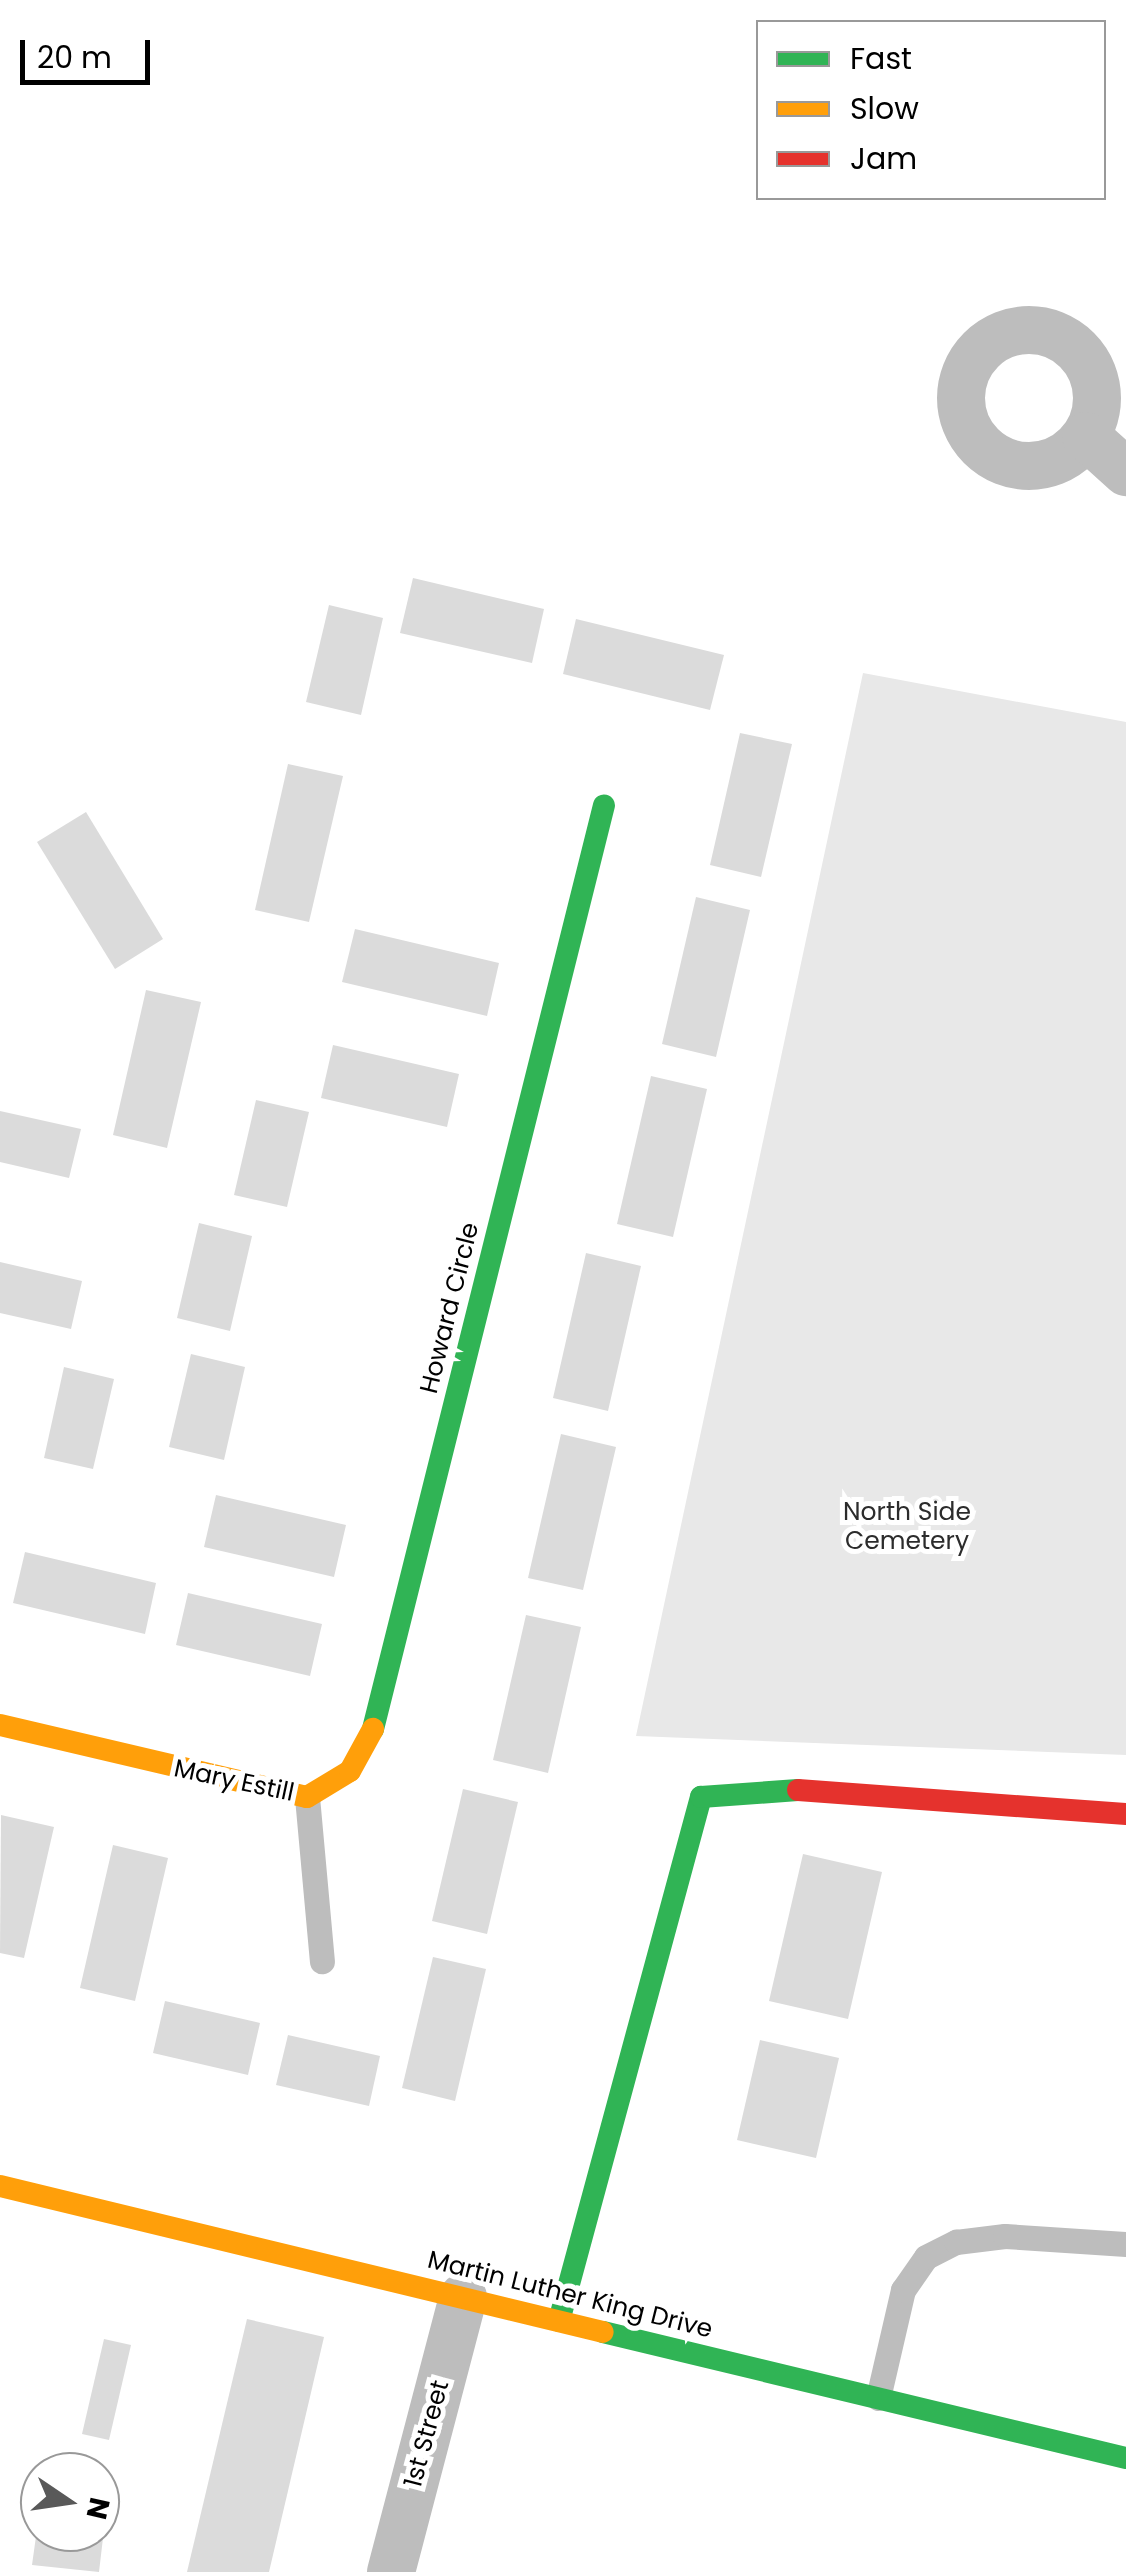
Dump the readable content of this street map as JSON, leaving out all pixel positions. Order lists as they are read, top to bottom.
{
  "streets": {
    "street": [
      "Howard Circle",
      "Mary Estill",
      "Martin Luther King Drive",
      "1st Street"
    ]
  },
  "crossings": [
    ["Howard Circle", "Mary Estill"],
    ["Martin Luther King Drive", "1st Street"]
  ],
  "parks": ["North Side Cemetery"],
  "legend": ["Fast", "Slow", "Jam"],
  "scale_bar": "20 m",
  "north": "right"
}
